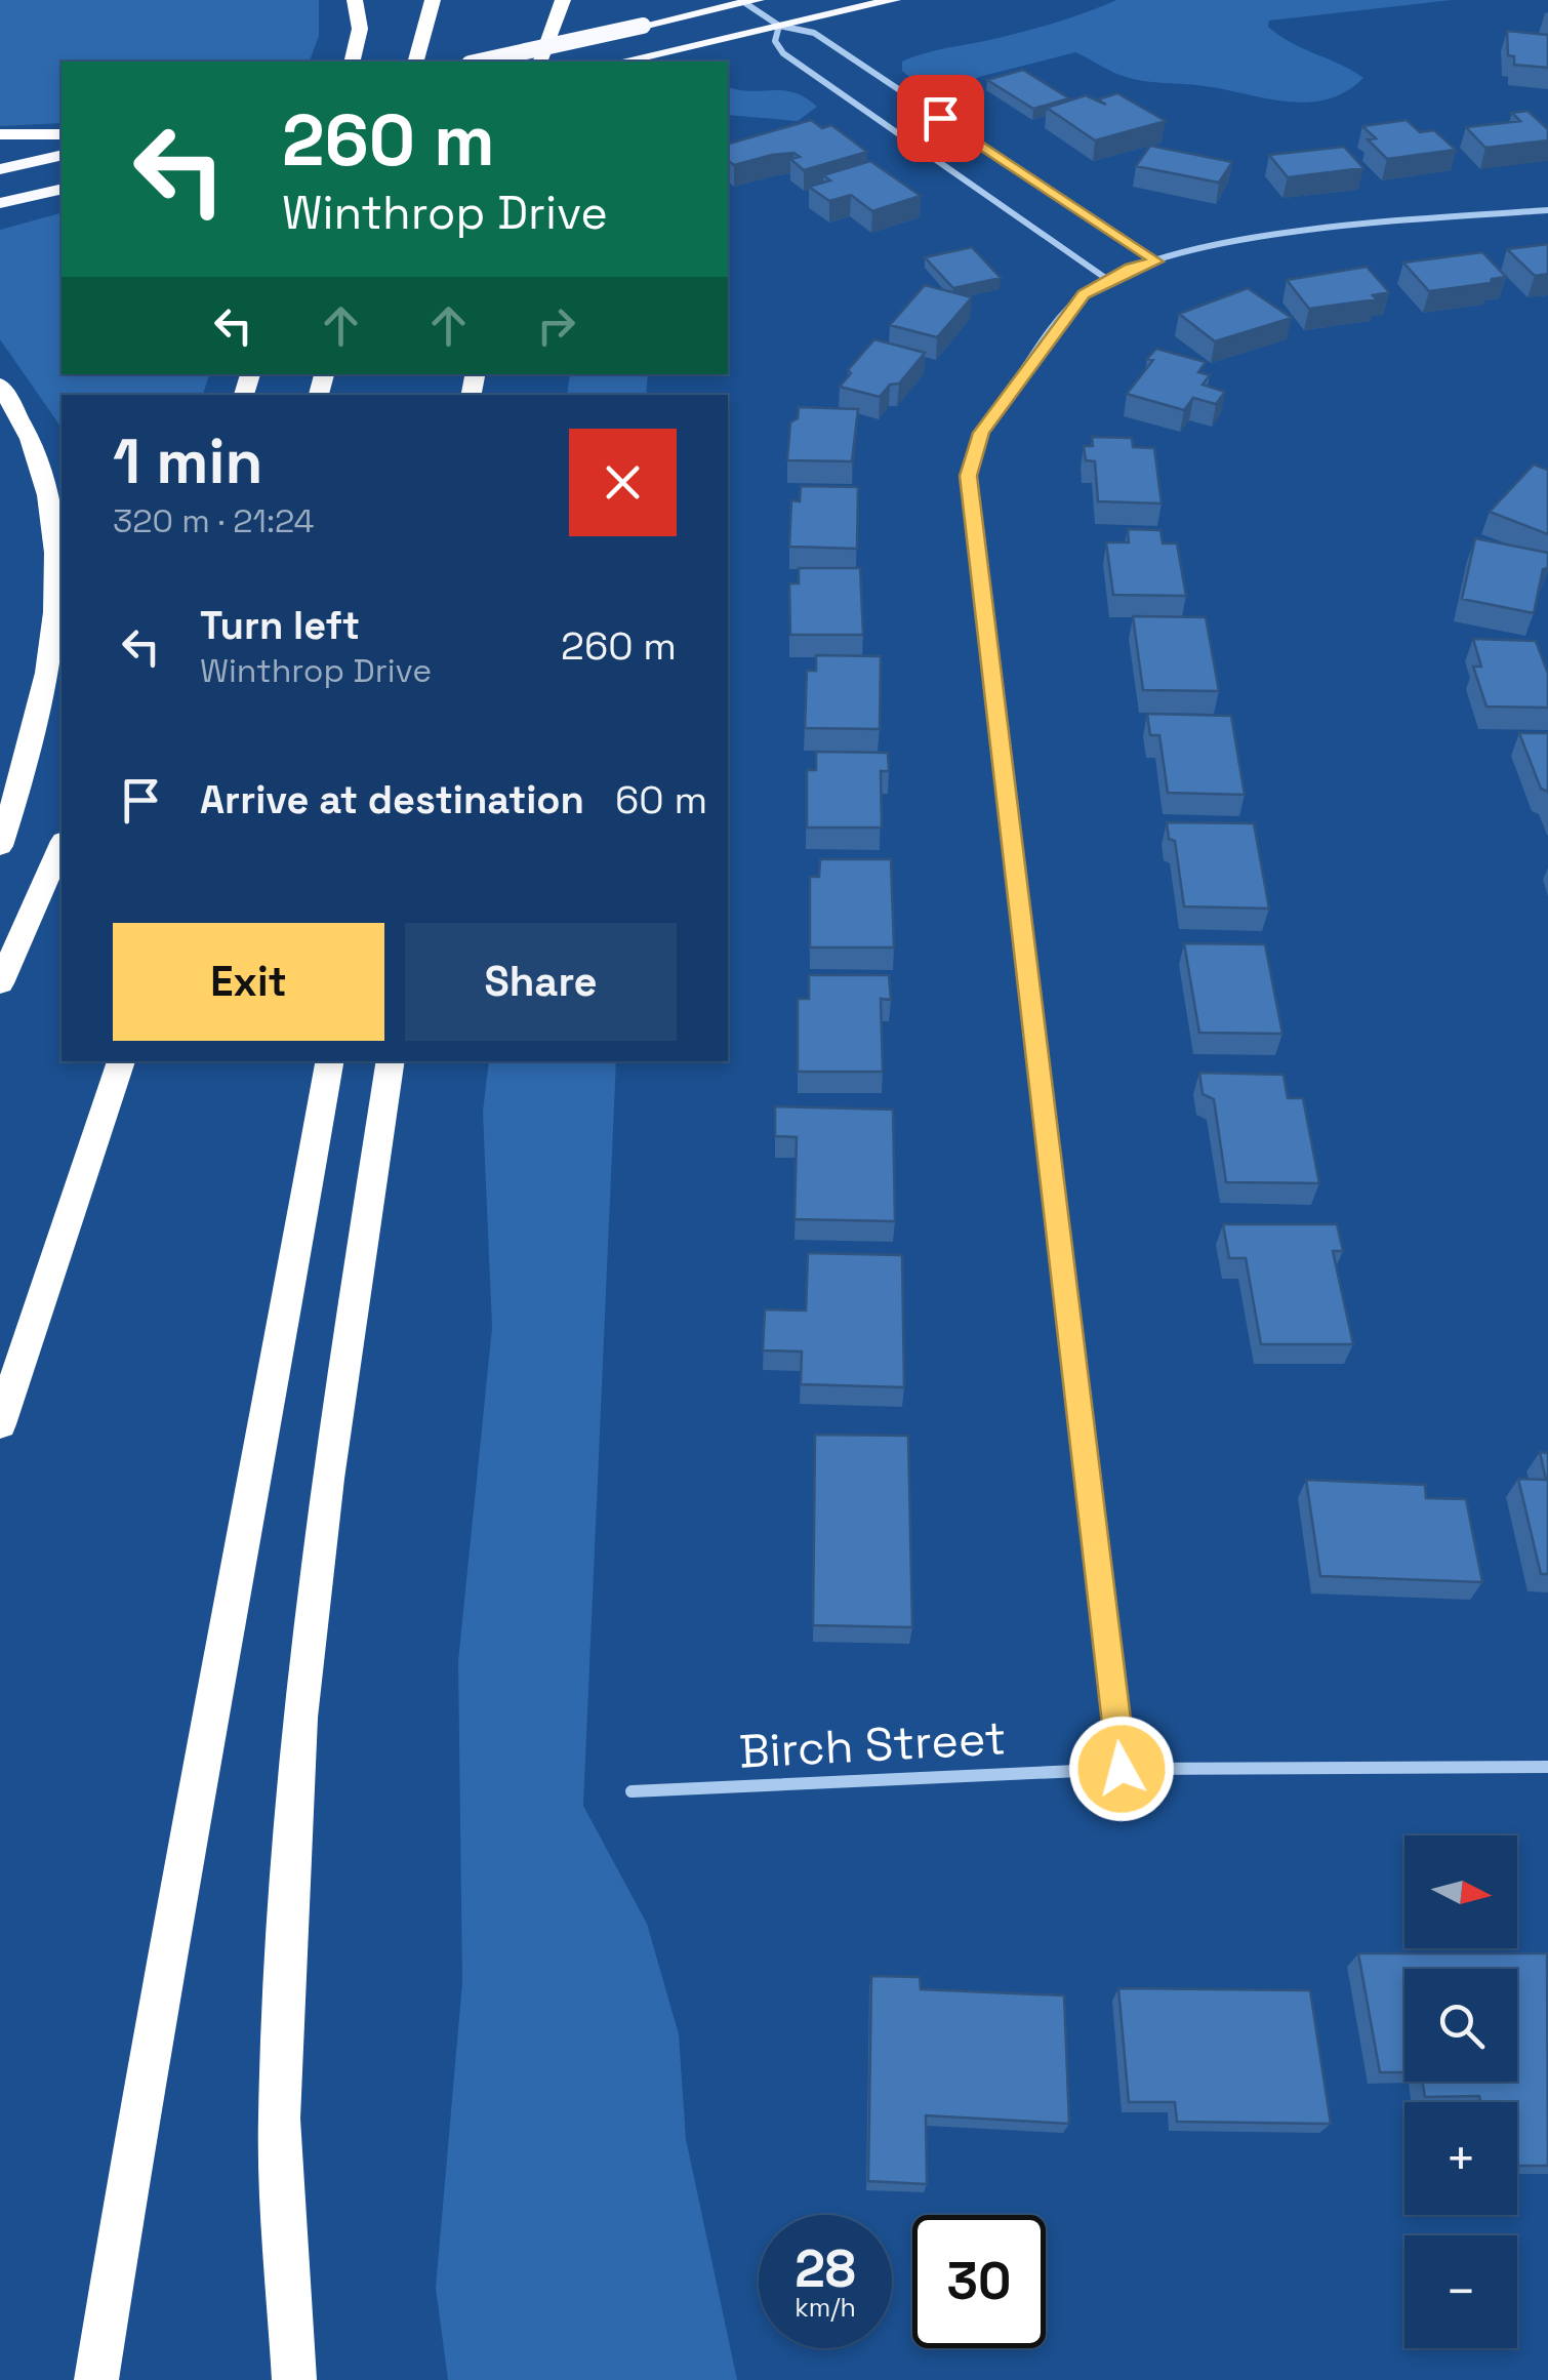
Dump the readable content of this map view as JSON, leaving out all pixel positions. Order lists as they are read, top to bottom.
{
  "streets": {
    "street": ["Birch Street"]
  },
  "north": "right",
  "page": {
    "turn": ["260 m", "Winthrop Drive"],
    "heading": ["1 min", "320 m · 21:24"],
    "list": [
      {
        "name": "Turn left",
        "note": "Winthrop Drive",
        "value": "260 m"
      },
      {
        "name": "Arrive at destination",
        "value": "60 m"
      }
    ],
    "buttons": ["Exit", "Share"],
    "map_buttons": ["+", "−"],
    "speed": "28 km/h",
    "limit": "30"
  }
}
